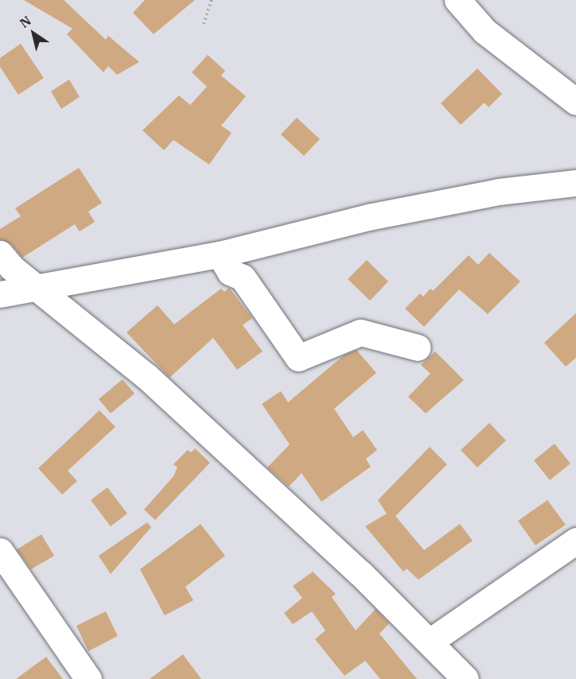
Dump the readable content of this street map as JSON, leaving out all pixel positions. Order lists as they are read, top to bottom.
{
  "north": "top left"
}
